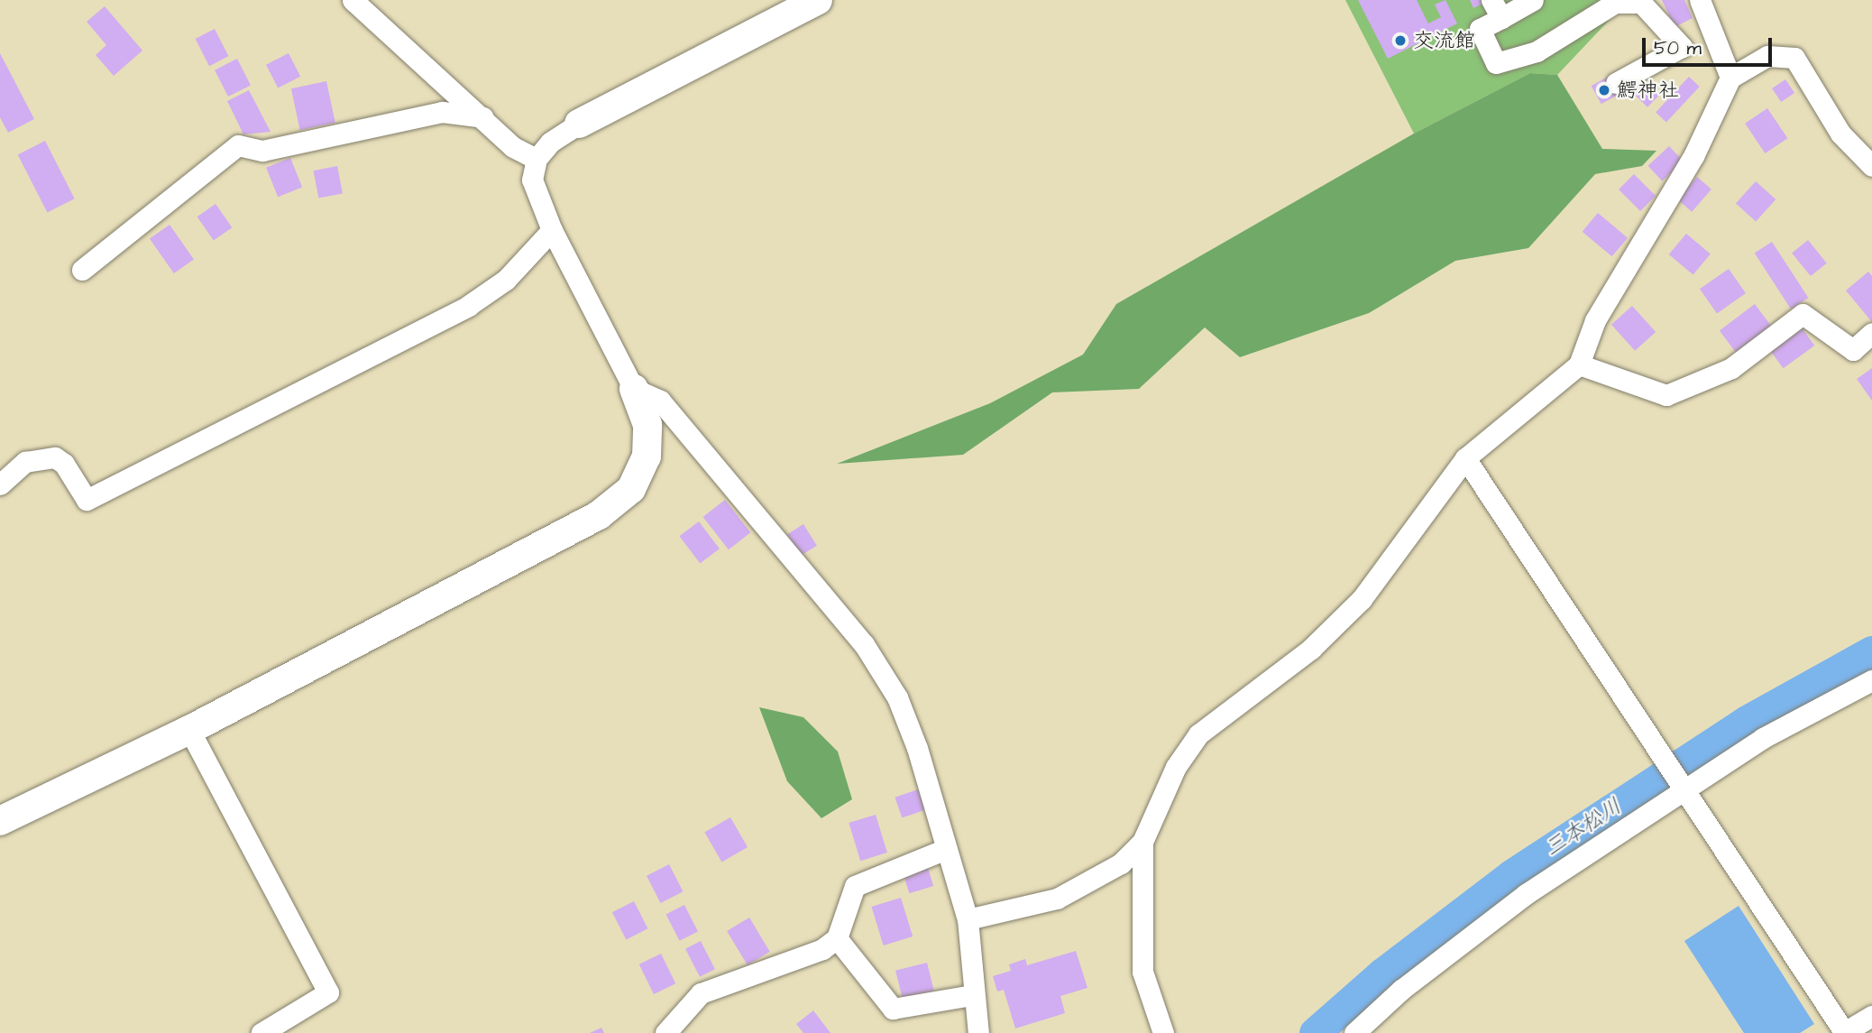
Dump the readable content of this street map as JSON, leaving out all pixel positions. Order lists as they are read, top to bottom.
{
  "water": ["三本松川"],
  "places": ["交流館", "鰐神社"],
  "scale_bar": "50 m"
}
